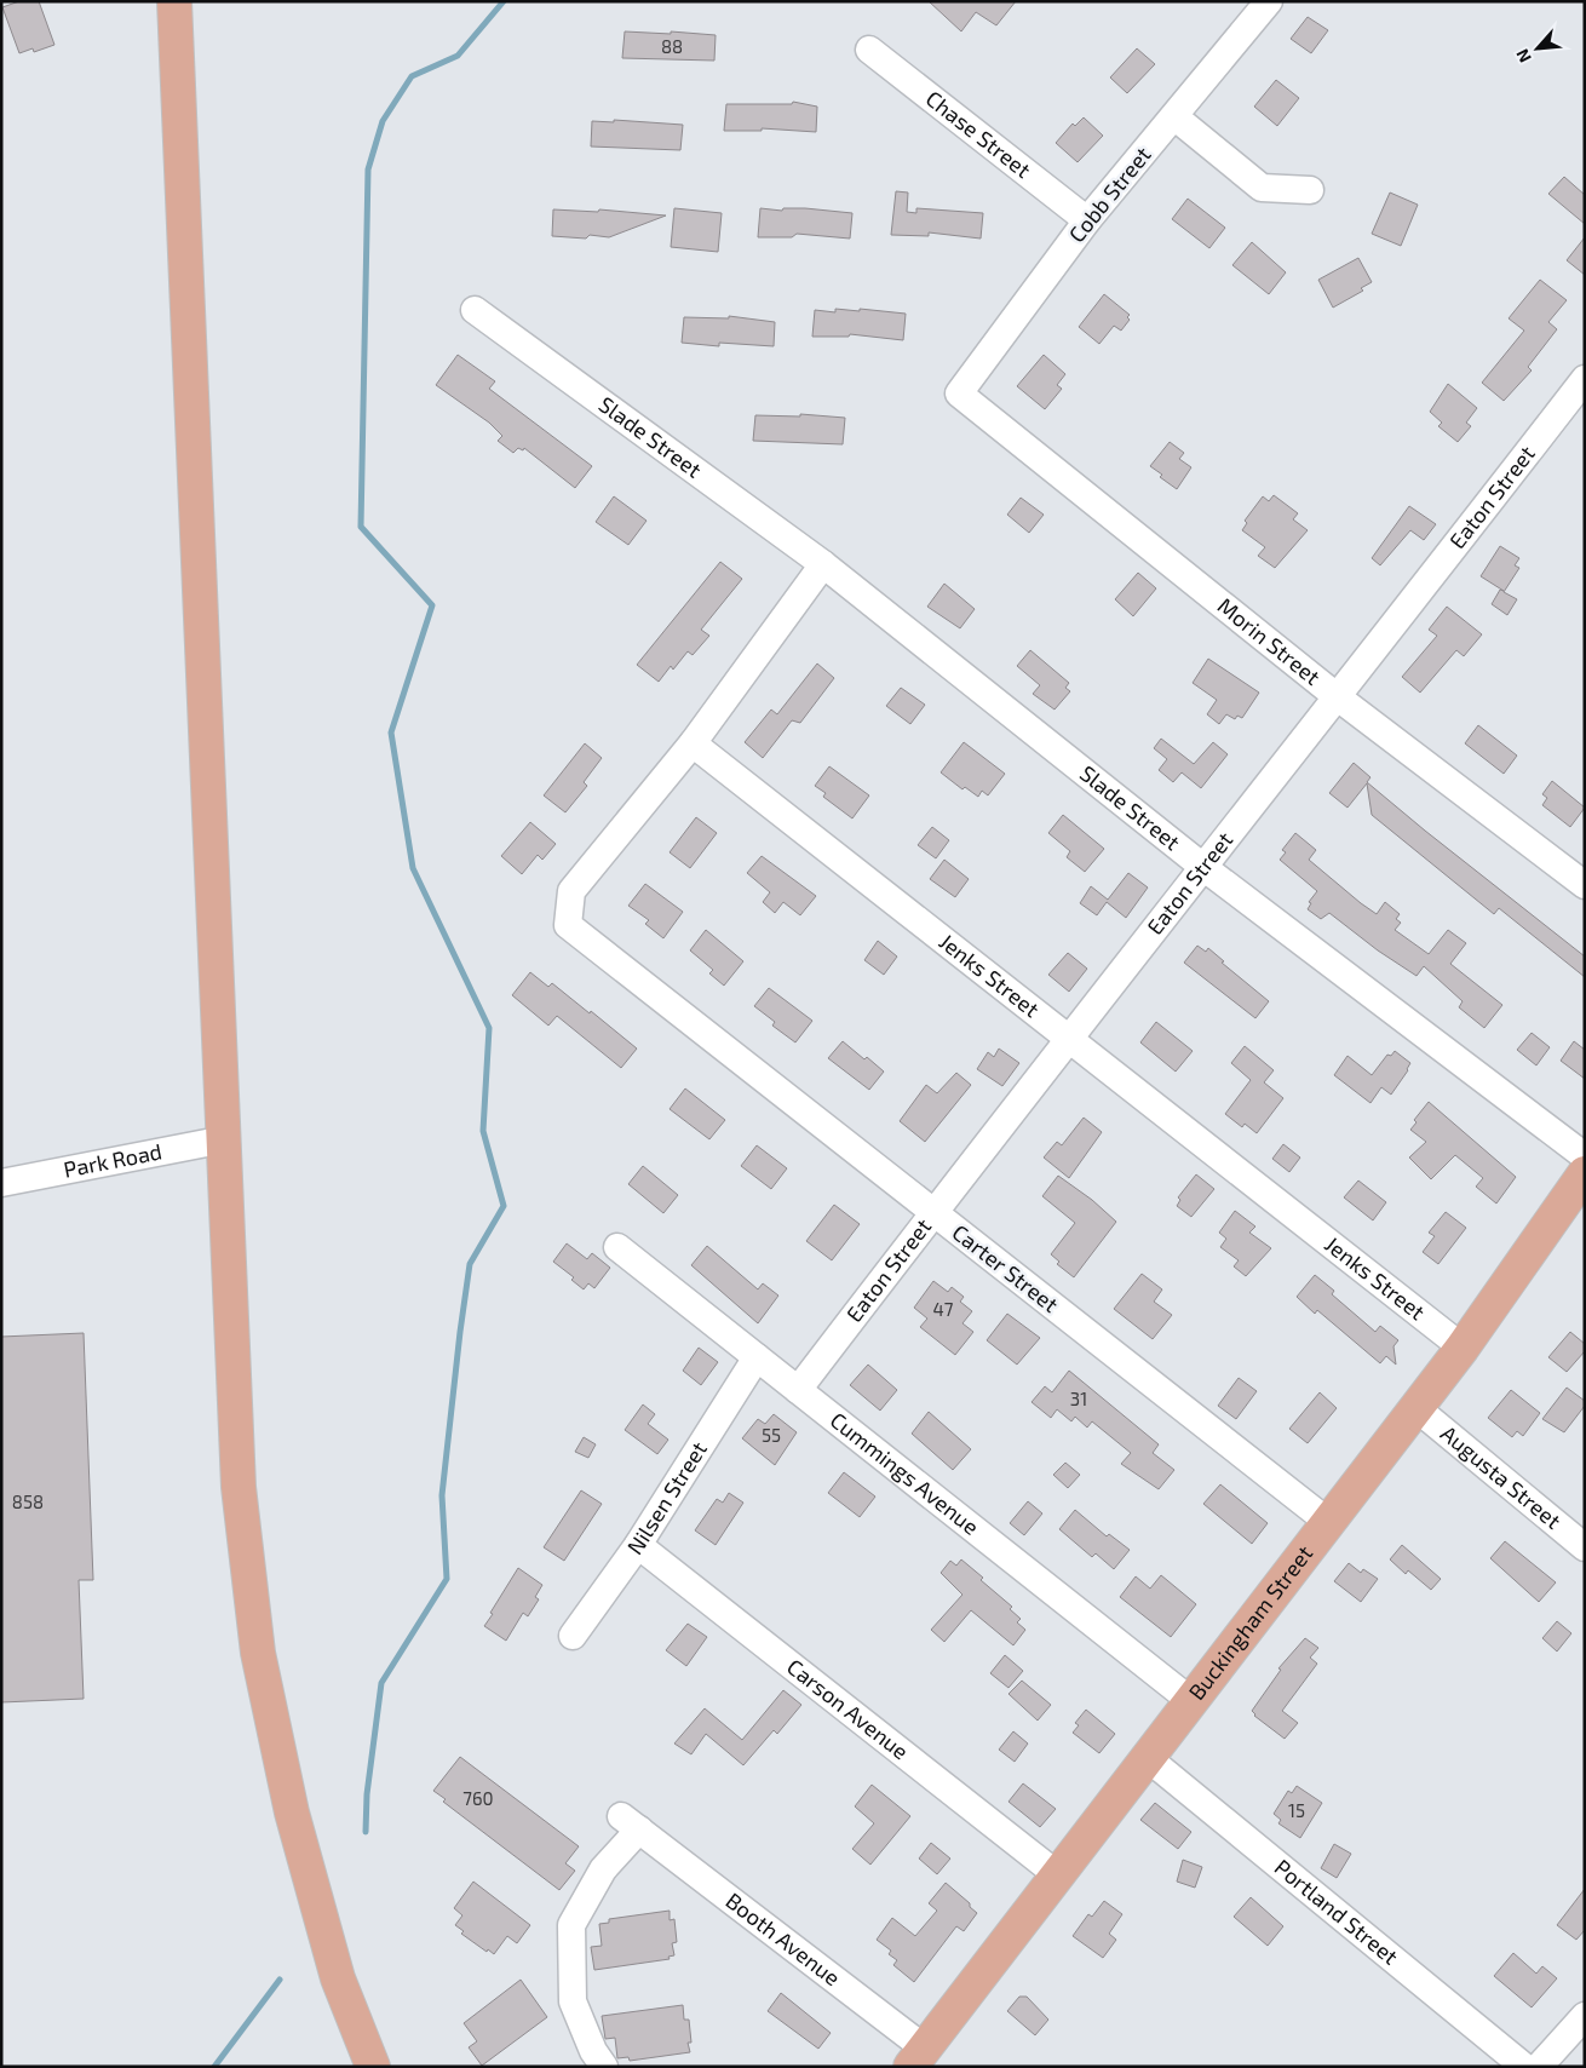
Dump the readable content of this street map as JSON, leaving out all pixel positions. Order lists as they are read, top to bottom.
{
  "streets": {
    "main road": ["Buckingham Street"],
    "street": [
      "Chase Street",
      "Cobb Street",
      "Slade Street",
      "Eaton Street",
      "Morin Street",
      "Jenks Street",
      "Park Road",
      "Carter Street",
      "Cummings Avenue",
      "Augusta Street",
      "Nilsen Street",
      "Carson Avenue",
      "Portland Street",
      "Booth Avenue"
    ]
  },
  "crossings": [
    ["Chase Street", "Cobb Street"],
    ["Cobb Street", "Morin Street"],
    ["Slade Street", "Eaton Street"],
    ["Eaton Street", "Morin Street"],
    ["Eaton Street", "Jenks Street"],
    ["Eaton Street", "Carter Street"],
    ["Eaton Street", "Cummings Avenue"],
    ["Jenks Street", "Carter Street"],
    ["Jenks Street", "Buckingham Street"],
    ["Carter Street", "Buckingham Street"],
    ["Cummings Avenue", "Nilsen Street"],
    ["Cummings Avenue", "Buckingham Street"],
    ["Augusta Street", "Buckingham Street"],
    ["Nilsen Street", "Carson Avenue"],
    ["Buckingham Street", "Carson Avenue"],
    ["Buckingham Street", "Portland Street"],
    ["Buckingham Street", "Booth Avenue"]
  ],
  "house_numbers": [
    "88",
    "47",
    "31",
    "55",
    "858",
    "760",
    "15"
  ],
  "north": "bottom left"
}
